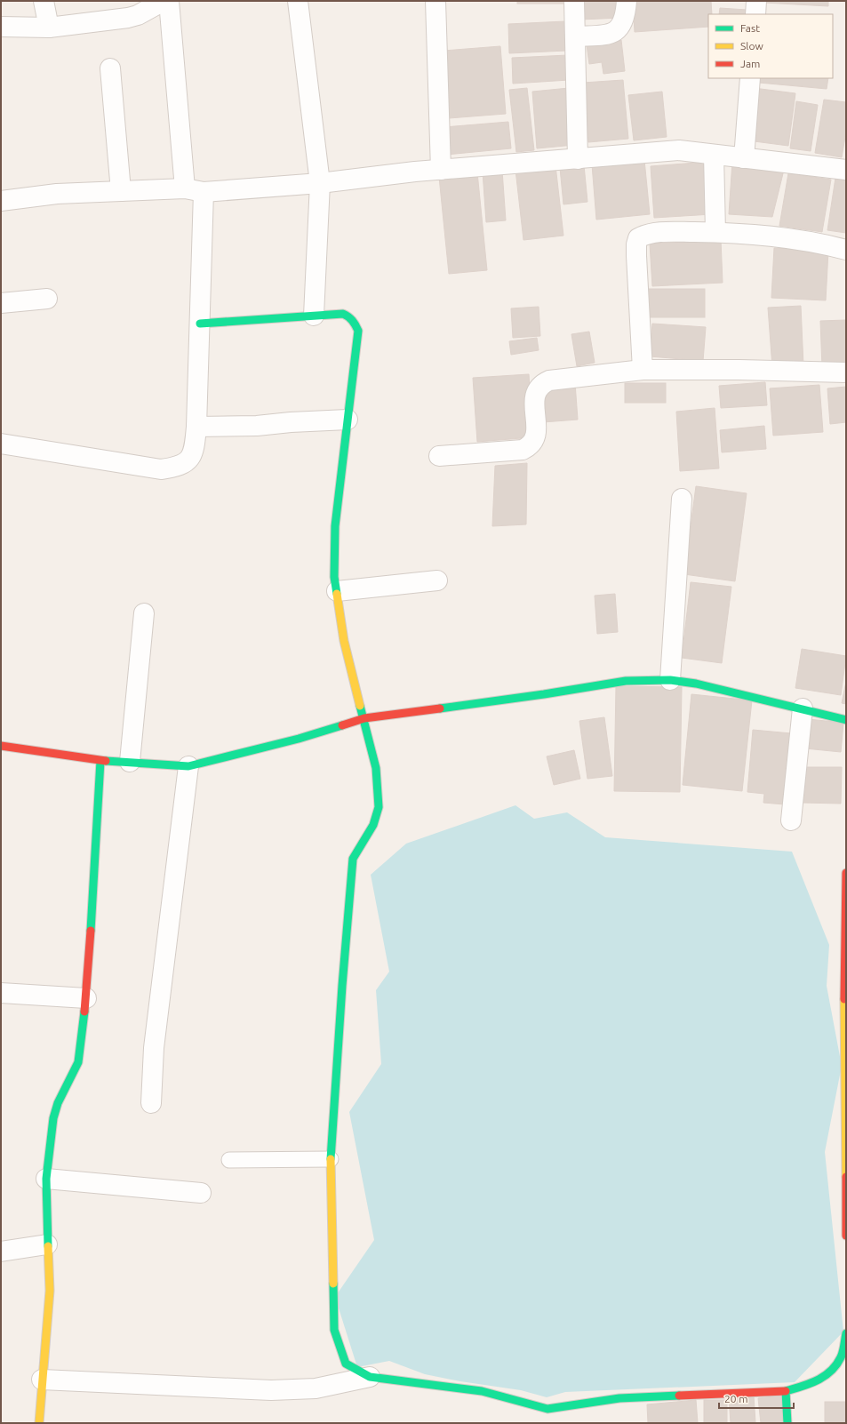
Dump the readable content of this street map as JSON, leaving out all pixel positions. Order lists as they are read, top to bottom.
{
  "legend": ["Fast", "Slow", "Jam"],
  "scale_bar": "20 m"
}
